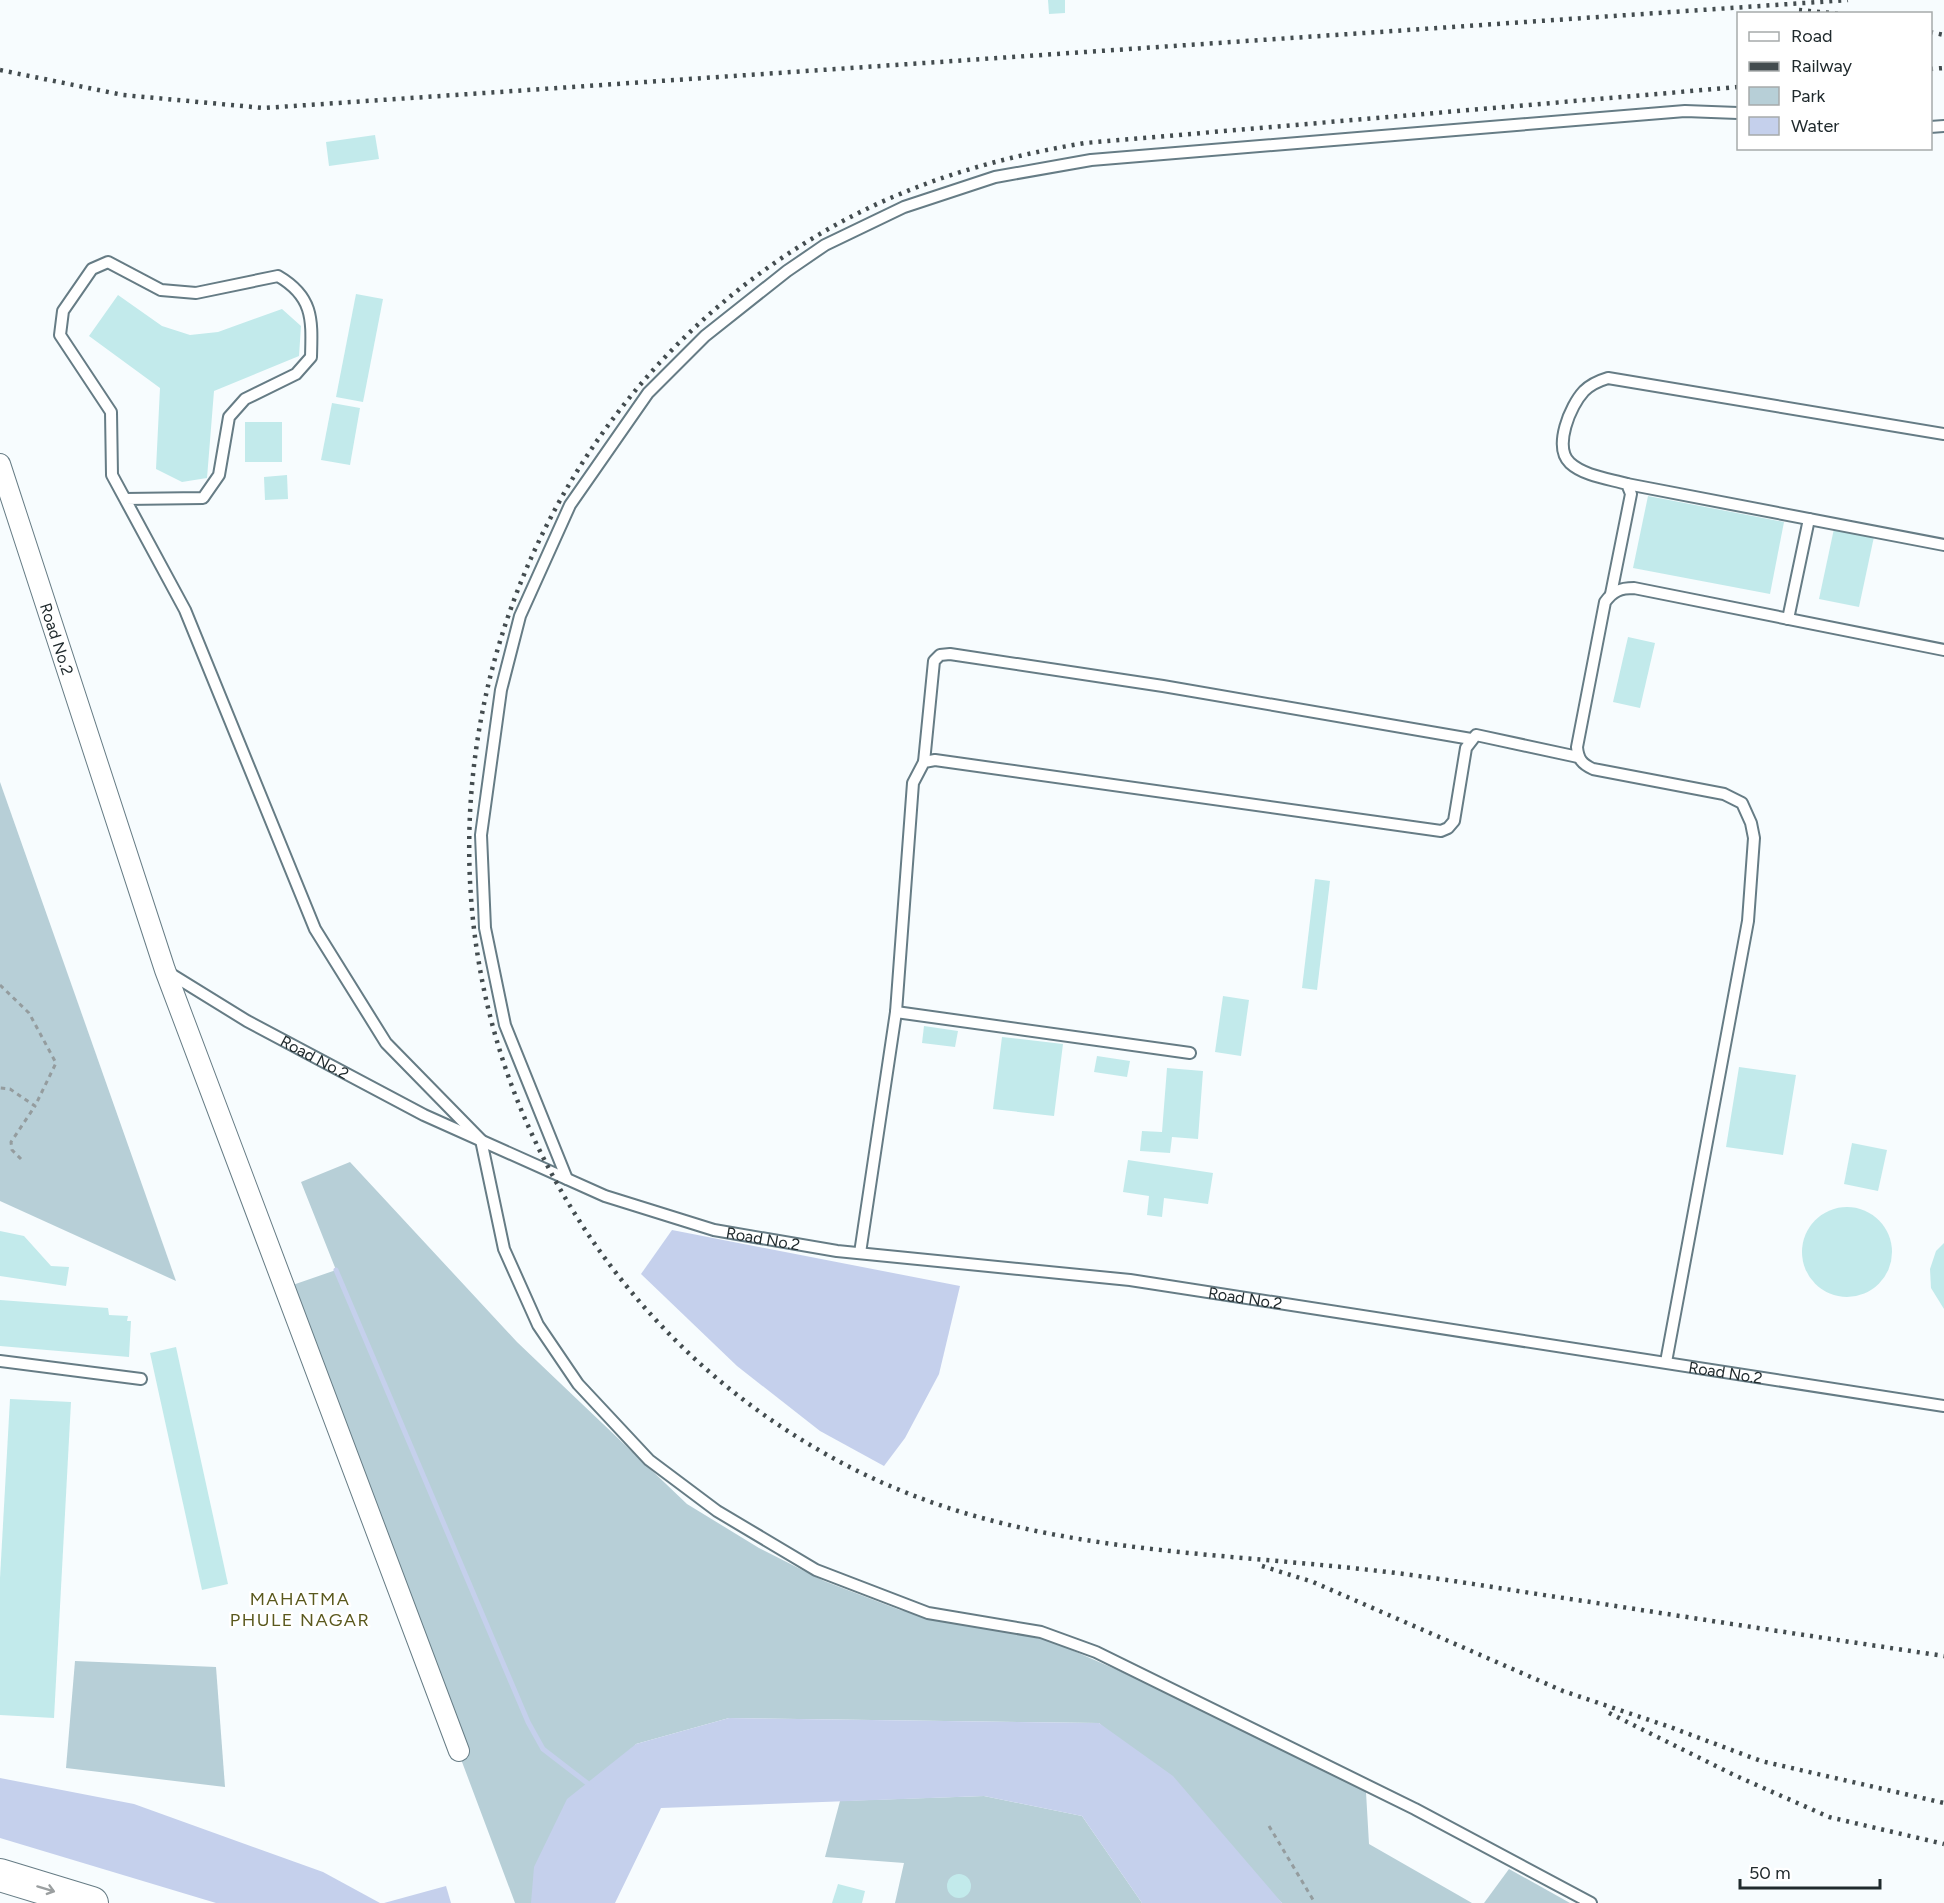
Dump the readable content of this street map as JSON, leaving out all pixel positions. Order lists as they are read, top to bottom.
{
  "streets": {
    "street": ["Road No.2"]
  },
  "districts": ["MAHATMA PHULE NAGAR"],
  "legend": [
    "Road",
    "Railway",
    "Park",
    "Water"
  ],
  "scale_bar": "50 m"
}
